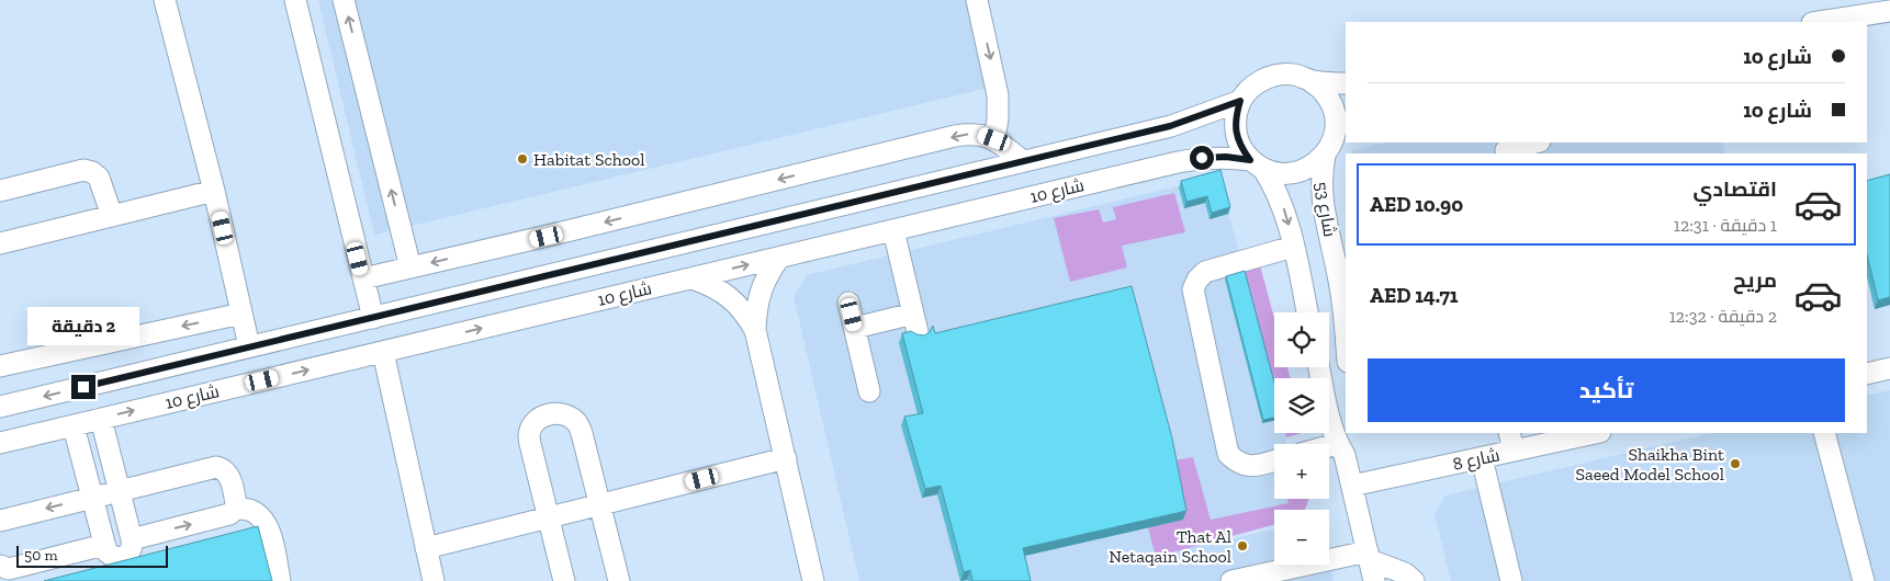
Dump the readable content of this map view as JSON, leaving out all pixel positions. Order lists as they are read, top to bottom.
{
  "streets": {
    "street": ["شارع 10", "شارع 53", "شارع 8"]
  },
  "crossings": [
    ["شارع 10", "شارع 53"]
  ],
  "places": ["Habitat School", "Shaikha Bint Saeed Model School", "That Al Netaqain School"],
  "scale_bar": "50 m",
  "page": {
    "banner": ["شارع 10", "شارع 10"],
    "list": [
      {
        "name": "اقتصادي",
        "note": "1 دقيقة · 12:31",
        "value": "AED 10.90"
      },
      {
        "name": "مريح",
        "note": "2 دقيقة · 12:32",
        "value": "AED 14.71"
      }
    ],
    "bubble": "2 دقيقة",
    "map_buttons": ["+", "−"],
    "buttons": "تأكيد",
    "scale": "50 m"
  }
}
